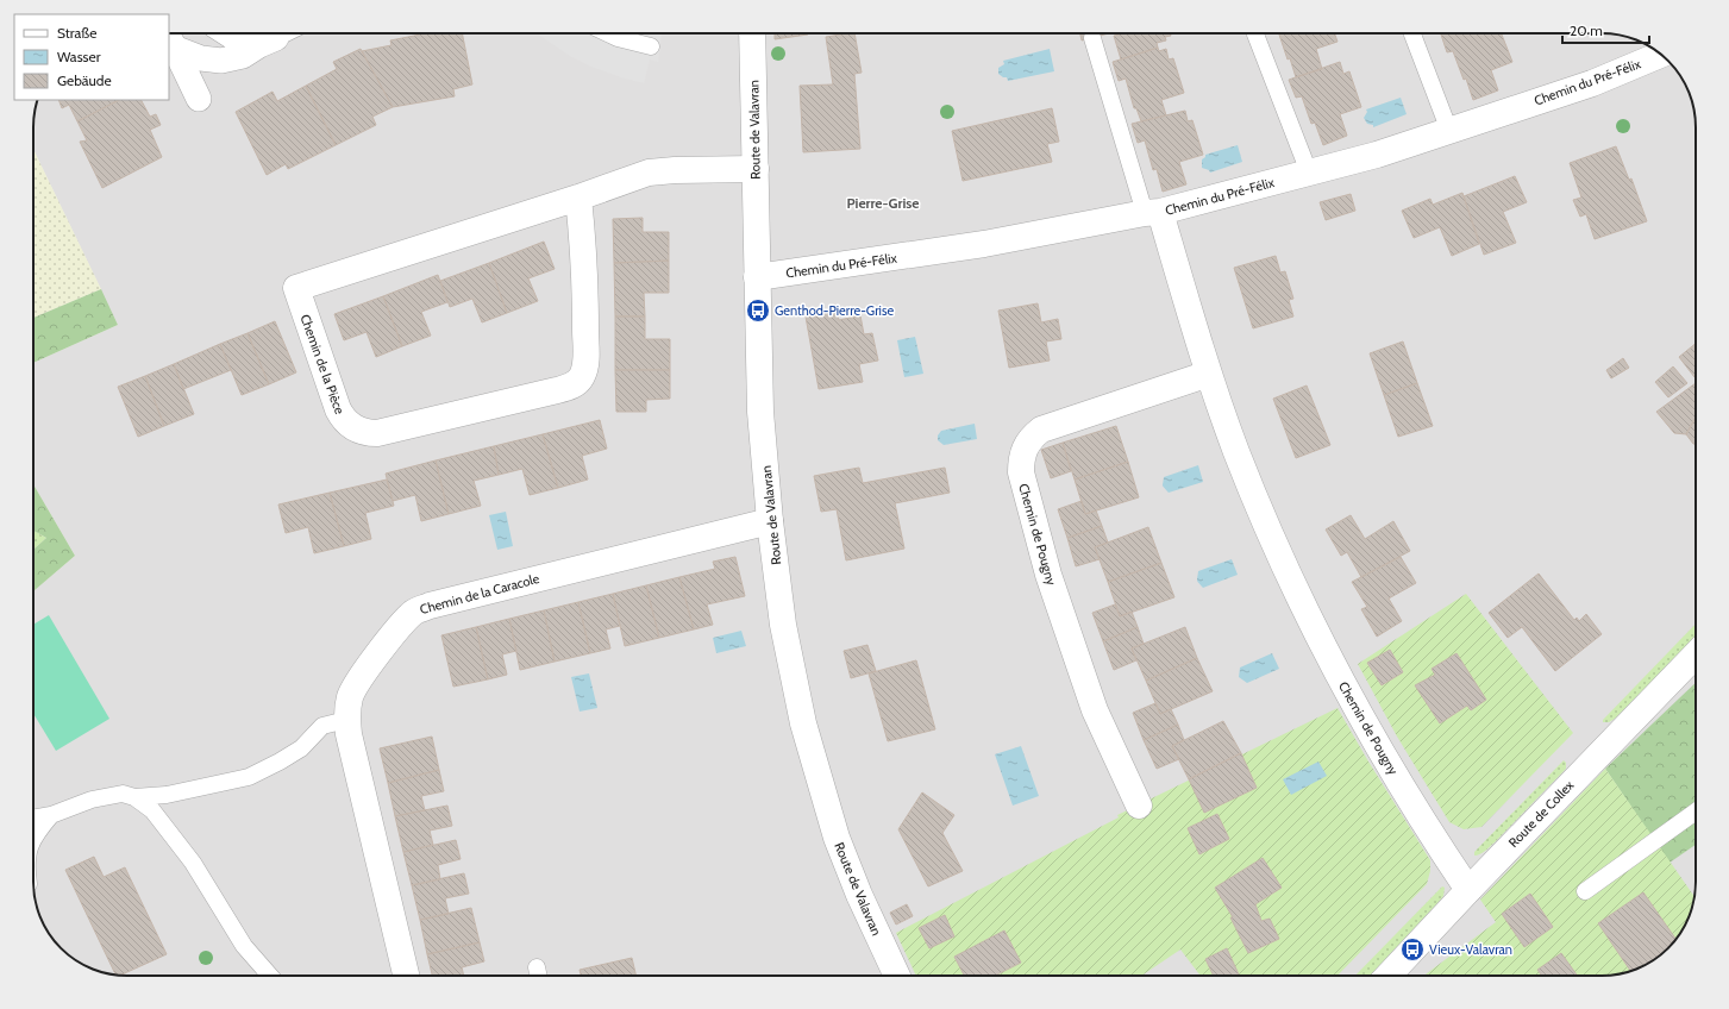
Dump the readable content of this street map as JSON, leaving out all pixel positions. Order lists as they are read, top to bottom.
{
  "streets": {
    "street": [
      "Chemin du Pré-Félix",
      "Route de Valavran",
      "Chemin de la Pièce",
      "Chemin de Pougny",
      "Chemin de la Caracole",
      "Route de Collex"
    ]
  },
  "crossings": [
    ["Chemin du Pré-Félix", "Route de Valavran"],
    ["Chemin du Pré-Félix", "Chemin de Pougny"],
    ["Route de Valavran", "Chemin de la Pièce"],
    ["Route de Valavran", "Chemin de la Caracole"],
    ["Chemin de Pougny", "Route de Collex"]
  ],
  "districts": ["Pierre-Grise"],
  "places": {
    "bus stop": ["Genthod-Pierre-Grise", "Vieux-Valavran"]
  },
  "legend": ["Straße", "Wasser", "Gebäude"],
  "scale_bar": "20 m"
}
